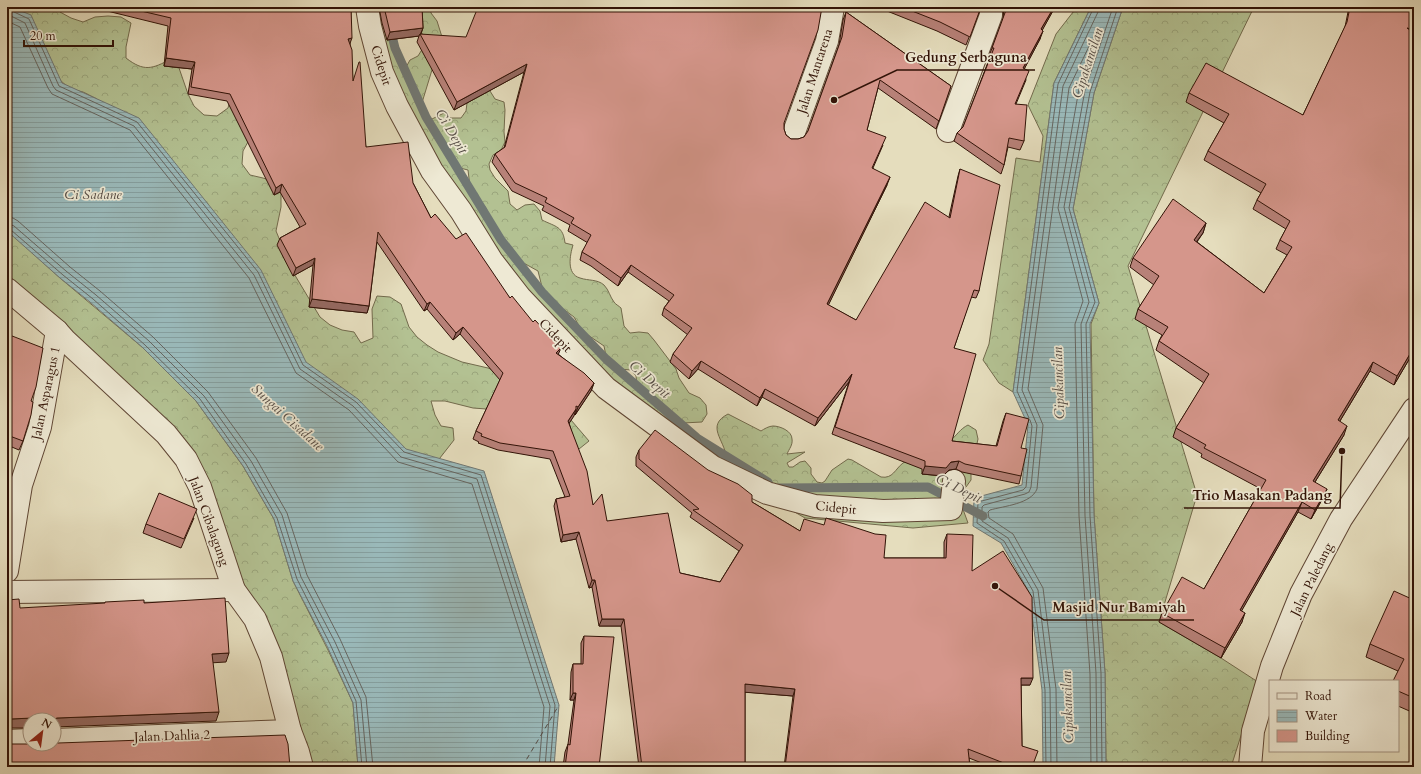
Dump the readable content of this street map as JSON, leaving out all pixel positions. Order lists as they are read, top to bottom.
{
  "streets": {
    "street": [
      "Cidepit",
      "Jalan Mantarena",
      "Jalan Asparagus 1",
      "Jalan Cibalagung",
      "Jalan Paledang",
      "Jalan Dahlia 2"
    ]
  },
  "crossings": [
    ["Jalan Asparagus 1", "Jalan Cibalagung"],
    ["Jalan Cibalagung", "Jalan Dahlia 2"]
  ],
  "water": [
    "Cipakancilan",
    "Ci Depit",
    "Ci Sadane",
    "Sungai Cisadane"
  ],
  "places": ["Gedung Serbaguna", "Trio Masakan Padang", "Masjid Nur Bamiyah"],
  "legend": ["Road", "Water", "Building"],
  "scale_bar": "20 m",
  "north": "top right"
}
